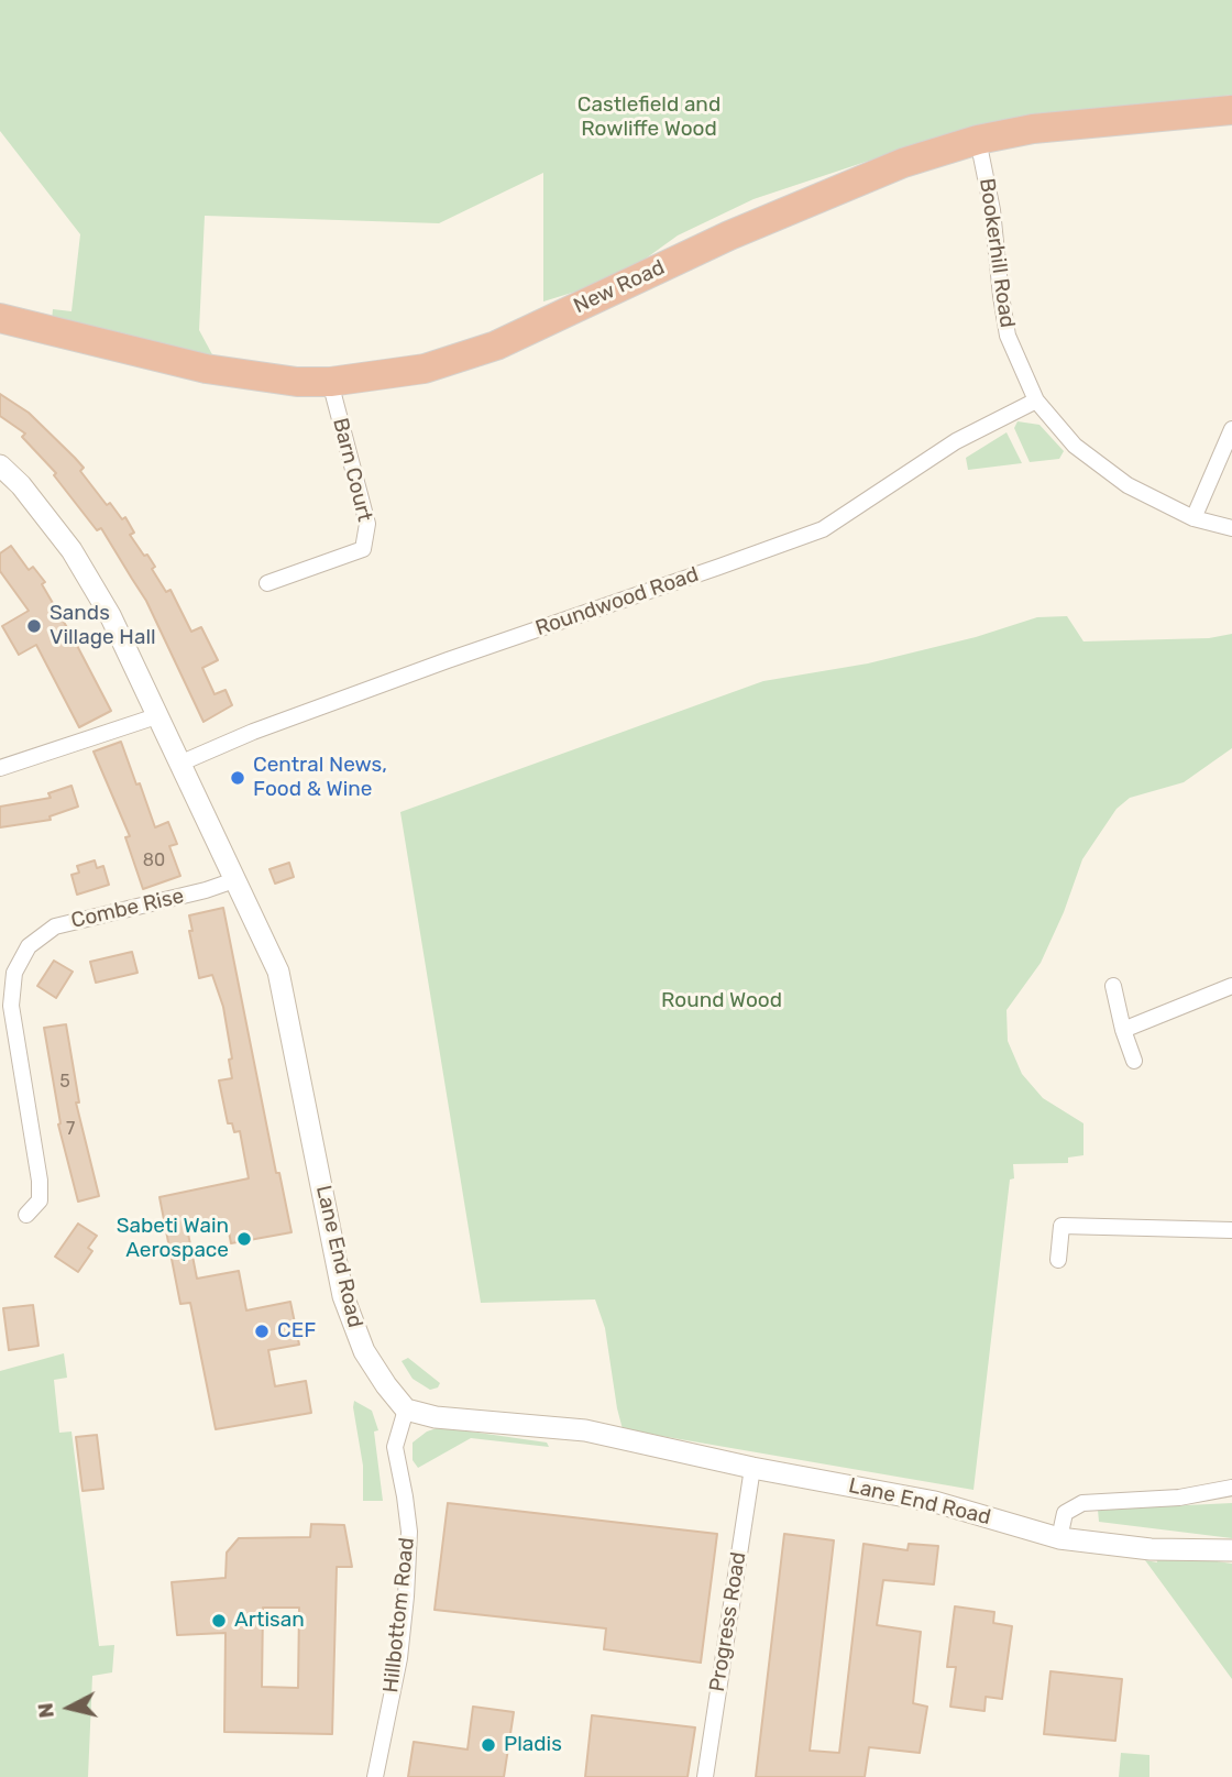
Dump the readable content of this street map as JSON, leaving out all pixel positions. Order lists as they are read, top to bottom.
{
  "streets": {
    "highway": ["New Road"],
    "street": [
      "Bookerhill Road",
      "Barn Court",
      "Roundwood Road",
      "Combe Rise",
      "Lane End Road",
      "Hillbottom Road",
      "Progress Road"
    ]
  },
  "crossings": [
    ["Bookerhill Road", "New Road"],
    ["Bookerhill Road", "Roundwood Road"],
    ["New Road", "Barn Court"],
    ["Roundwood Road", "Lane End Road"],
    ["Combe Rise", "Lane End Road"],
    ["Lane End Road", "Hillbottom Road"],
    ["Lane End Road", "Progress Road"]
  ],
  "parks": ["Castlefield and Rowliffe Wood", "Round Wood"],
  "places": [
    "Sands Village Hall",
    "Central News, Food & Wine",
    "Sabeti Wain Aerospace",
    "CEF",
    "Artisan",
    "Pladis"
  ],
  "house_numbers": ["80", "5", "7"],
  "north": "left"
}
